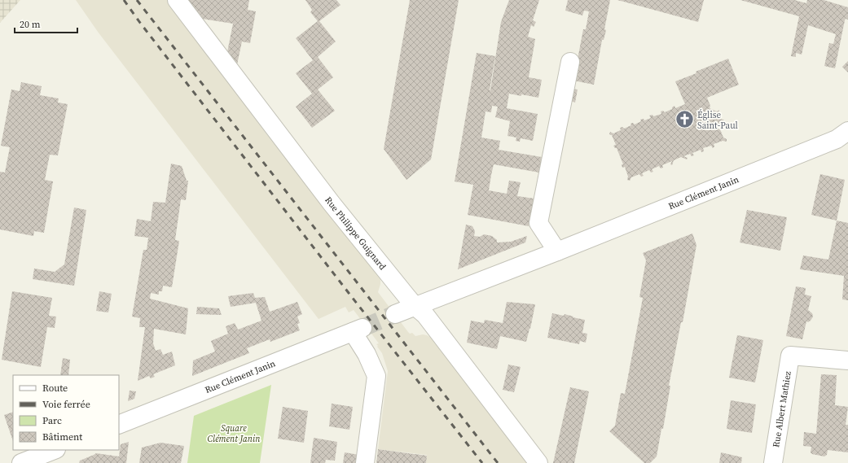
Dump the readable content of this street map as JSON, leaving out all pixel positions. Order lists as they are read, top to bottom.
{
  "streets": {
    "street": ["Rue Clément Janin", "Rue Philippe Guignard", "Rue Albert Mathiez"]
  },
  "crossings": [
    ["Rue Clément Janin", "Rue Philippe Guignard"]
  ],
  "parks": ["Square Clément Janin"],
  "places": {
    "church": ["Église Saint-Paul"]
  },
  "legend": [
    "Route",
    "Voie ferrée",
    "Parc",
    "Bâtiment"
  ],
  "scale_bar": "20 m"
}
